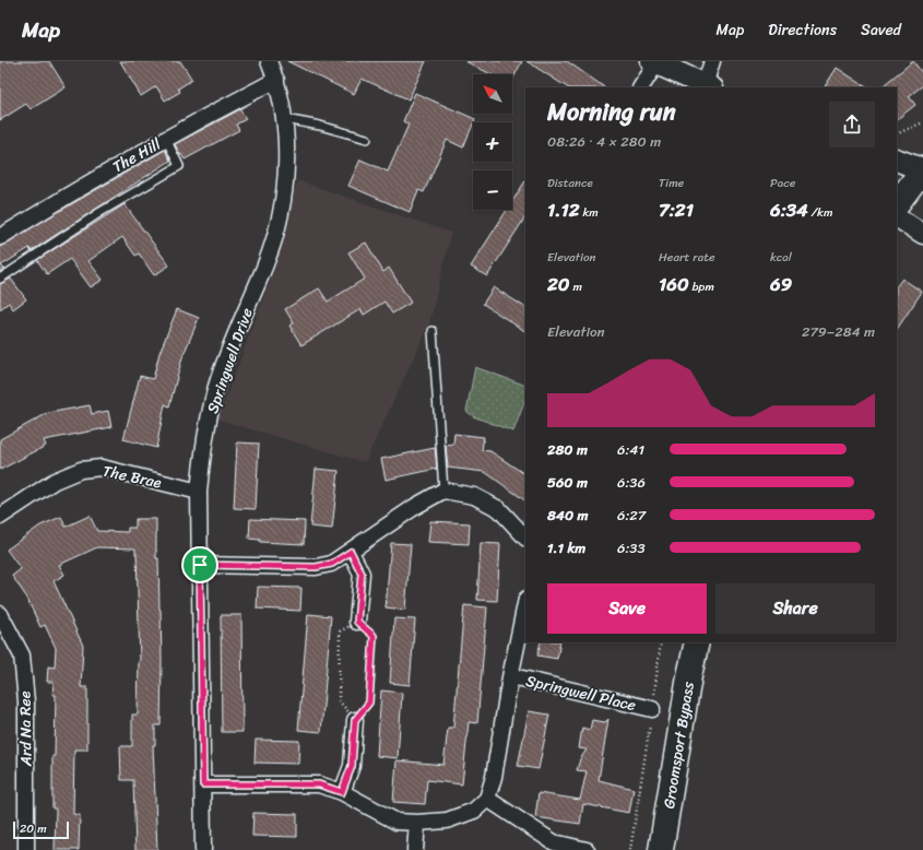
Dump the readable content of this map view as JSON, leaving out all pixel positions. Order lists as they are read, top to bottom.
{
  "streets": {
    "main road": ["Groomsport Bypass"],
    "street": [
      "The Hill",
      "Springwell Drive",
      "The Brae",
      "Springwell Place",
      "Ard Na Ree"
    ]
  },
  "crossings": [
    ["The Hill", "Springwell Drive"],
    ["Springwell Drive", "The Brae"]
  ],
  "scale_bar": "20 m",
  "north": "top left",
  "page": {
    "header": "Map",
    "nav": ["Map", "Directions", "Saved"],
    "map_buttons": ["+", "−"],
    "heading": ["Morning run", "08:26 · 4 × 280 m"],
    "stats": [
      ["Distance", "1.12 km"],
      ["Time", "7:21"],
      ["Pace", "6:34 /km"],
      ["Elevation", "20 m"],
      ["Heart rate", "160 bpm"],
      ["kcal", "69"]
    ],
    "chart": ["Elevation", "279–284 m"],
    "list": [
      {
        "name": "280 m",
        "note": "6:41"
      },
      {
        "name": "560 m",
        "note": "6:36"
      },
      {
        "name": "840 m",
        "note": "6:27"
      },
      {
        "name": "1.1 km",
        "note": "6:33"
      }
    ],
    "buttons": ["Save", "Share"],
    "scale": "20 m"
  }
}
